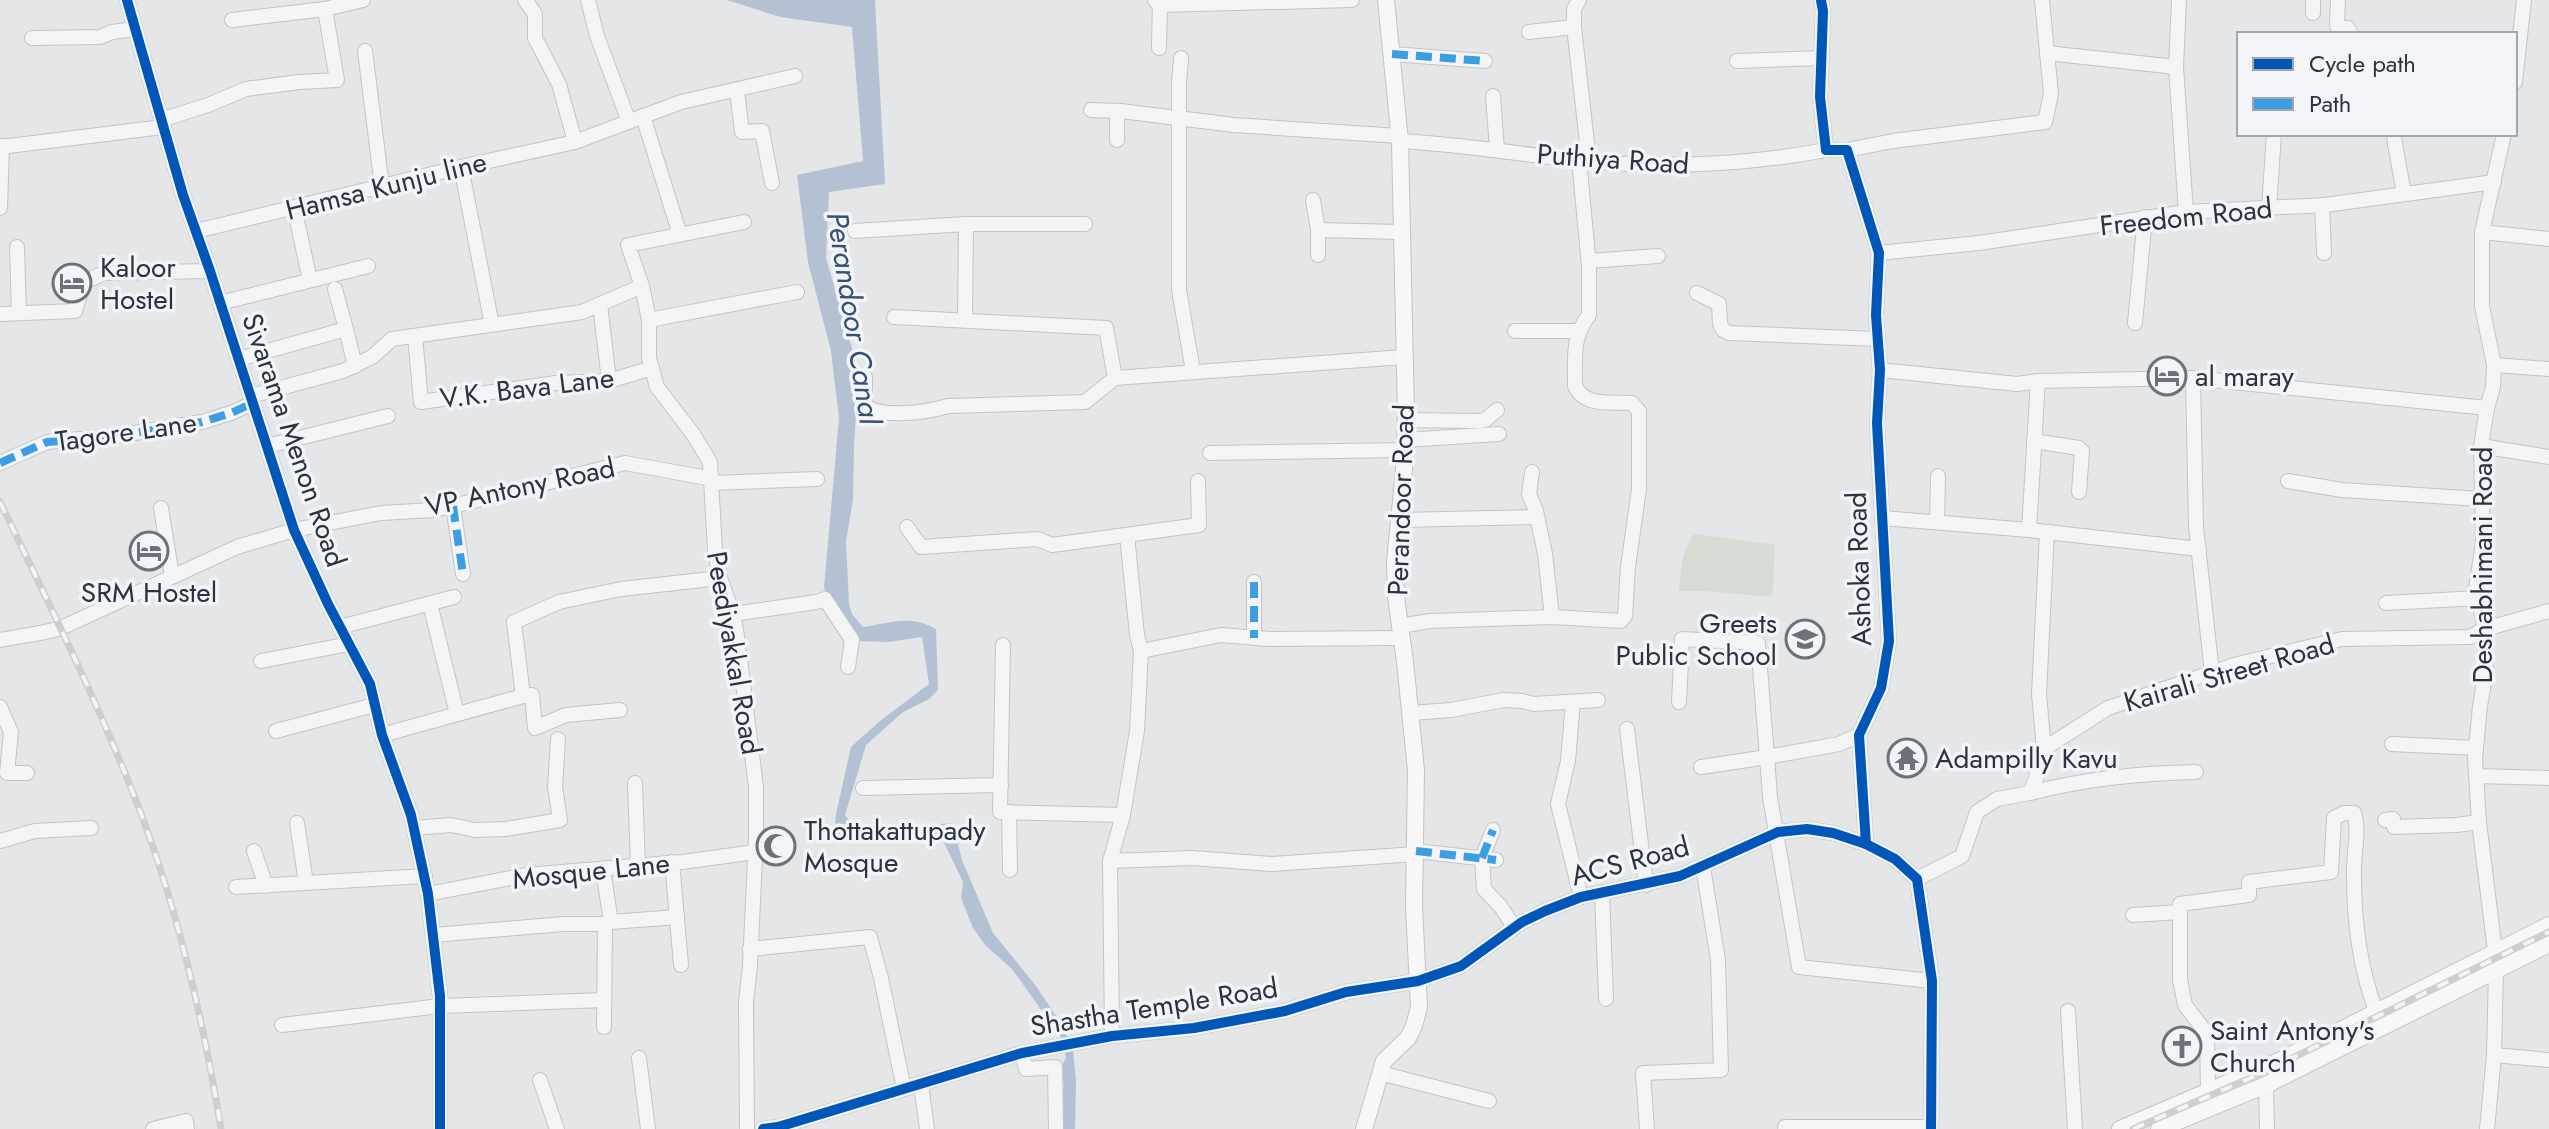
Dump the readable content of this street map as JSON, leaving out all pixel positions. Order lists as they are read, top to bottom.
{
  "streets": {
    "main road": ["Perandoor Road"],
    "street": [
      "Puthiya Road",
      "Hamsa Kunju line",
      "Freedom Road",
      "V.K. Bava Lane",
      "Tagore Lane",
      "Sivarama Menon Road",
      "VP Antony Road",
      "Deshabhimani Road",
      "Ashoka Road",
      "Peediyakkal Road",
      "Kairali Street Road",
      "ACS Road",
      "Mosque Lane",
      "Shastha Temple Road"
    ]
  },
  "crossings": [
    ["Puthiya Road", "Perandoor Road"],
    ["Hamsa Kunju line", "Sivarama Menon Road"],
    ["Freedom Road", "Deshabhimani Road"],
    ["Freedom Road", "Ashoka Road"],
    ["V.K. Bava Lane", "Peediyakkal Road"],
    ["Tagore Lane", "Sivarama Menon Road"],
    ["Sivarama Menon Road", "VP Antony Road"],
    ["Sivarama Menon Road", "Mosque Lane"],
    ["VP Antony Road", "Peediyakkal Road"],
    ["Perandoor Road", "ACS Road"],
    ["Perandoor Road", "Shastha Temple Road"],
    ["Deshabhimani Road", "Kairali Street Road"],
    ["Ashoka Road", "ACS Road"],
    ["Peediyakkal Road", "Mosque Lane"],
    ["ACS Road", "Shastha Temple Road"]
  ],
  "water": ["Perandoor Canal"],
  "places": {
    "hotel": ["Kaloor Hostel", "al maray", "SRM Hostel"],
    "school or university": ["Greets Public School"],
    "temple": ["Adampilly Kavu"],
    "mosque": ["Thottakattupady Mosque"],
    "church": ["Saint Antony's Church"]
  },
  "legend": ["Cycle path", "Path"]
}
